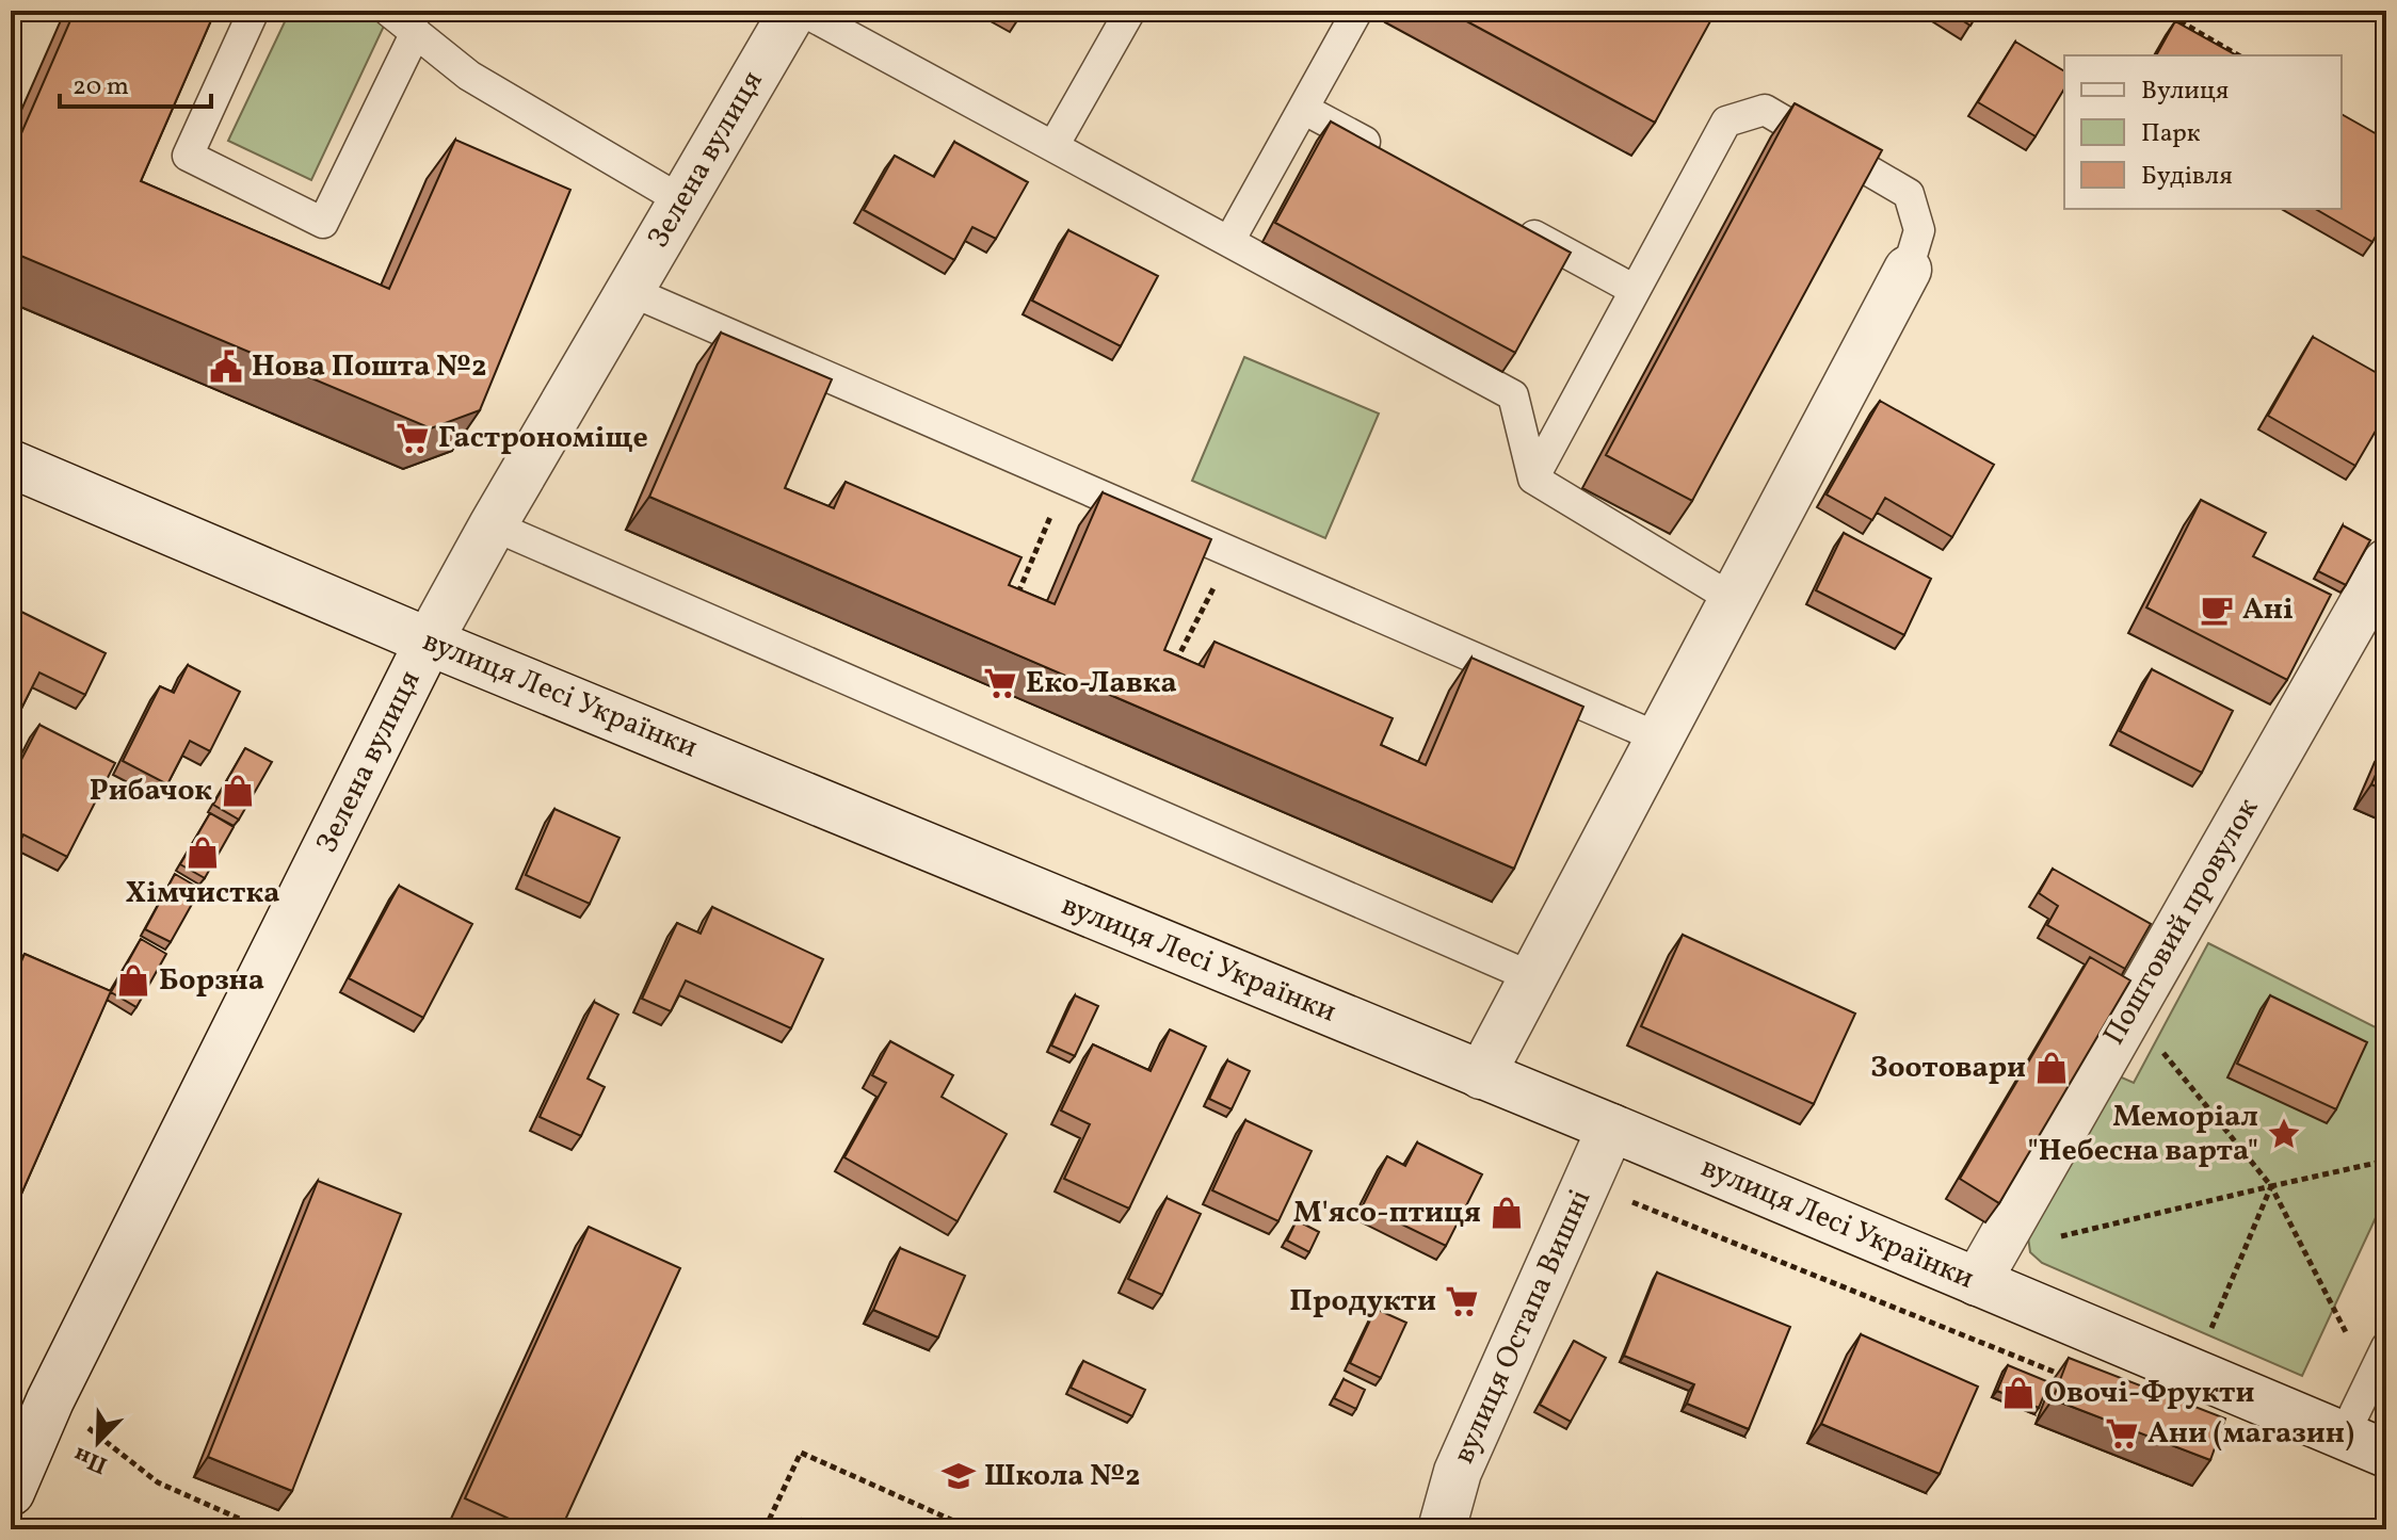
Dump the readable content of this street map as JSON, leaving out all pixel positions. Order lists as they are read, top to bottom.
{
  "streets": {
    "street": [
      "Зелена вулиця",
      "вулиця Лесі Українки",
      "Поштовий провулок",
      "вулиця Остапа Вишні"
    ]
  },
  "crossings": [
    ["Зелена вулиця", "вулиця Лесі Українки"],
    ["вулиця Лесі Українки", "Поштовий провулок"],
    ["вулиця Лесі Українки", "вулиця Остапа Вишні"]
  ],
  "places": {
    "public building": ["Нова Пошта №2"],
    "supermarket": [
      "Гастрономіще",
      "Еко-Лавка",
      "Продукти",
      "Ани (магазин)"
    ],
    "cafe": ["Ані"],
    "shop": [
      "Рибачок",
      "Хімчистка",
      "Борзна",
      "Зоотовари",
      "М'ясо-птиця",
      "Овочі-Фрукти"
    ],
    "place": ["Меморіал \"Небесна варта\""],
    "school or university": ["Школа №2"]
  },
  "legend": ["Вулиця", "Парк", "Будівля"],
  "scale_bar": "20 m",
  "north": "bottom left"
}
